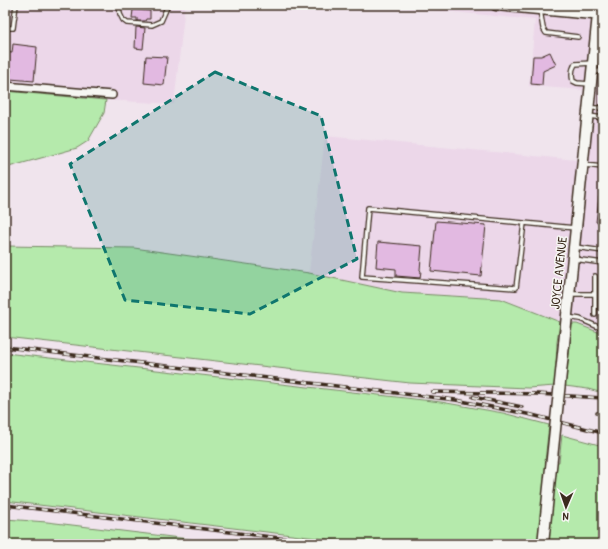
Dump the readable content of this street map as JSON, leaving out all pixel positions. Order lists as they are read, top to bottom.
{
  "streets": {
    "street": ["JOYCE AVENUE"]
  },
  "north": "bottom"
}
